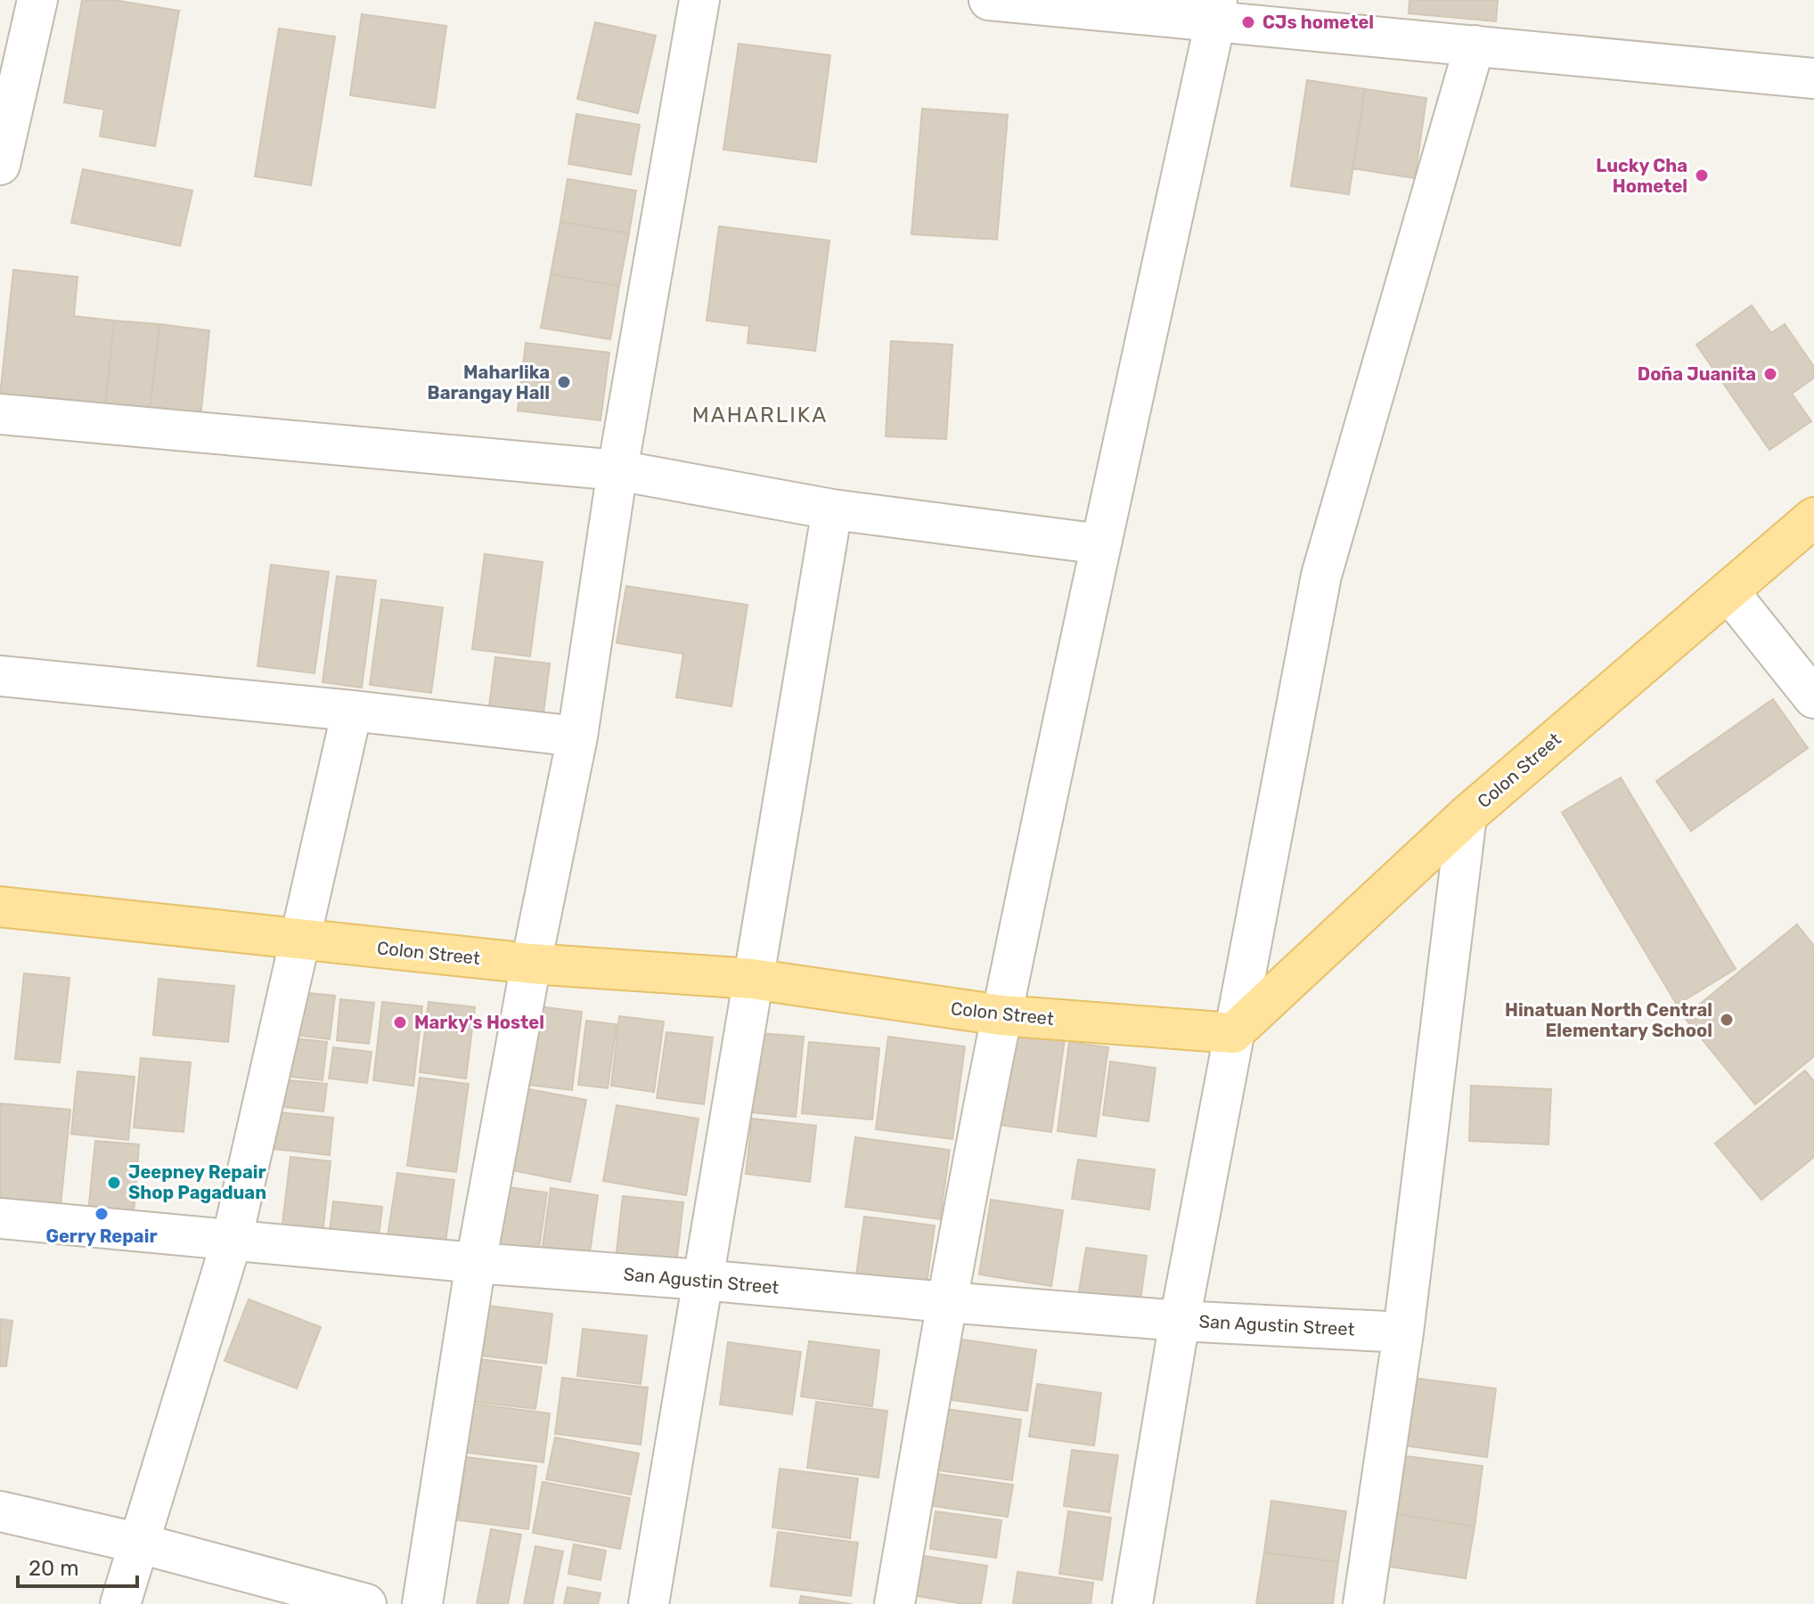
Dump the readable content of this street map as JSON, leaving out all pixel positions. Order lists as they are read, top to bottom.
{
  "streets": {
    "main road": ["Colon Street"],
    "street": ["San Agustin Street"]
  },
  "districts": ["MAHARLIKA"],
  "places": [
    "CJs hometel",
    "Lucky Cha Hometel",
    "Doña Juanita",
    "Maharlika Barangay Hall",
    "Hinatuan North Central Elementary School",
    "Marky's Hostel",
    "Jeepney Repair Shop Pagaduan",
    "Gerry Repair"
  ],
  "scale_bar": "20 m"
}
